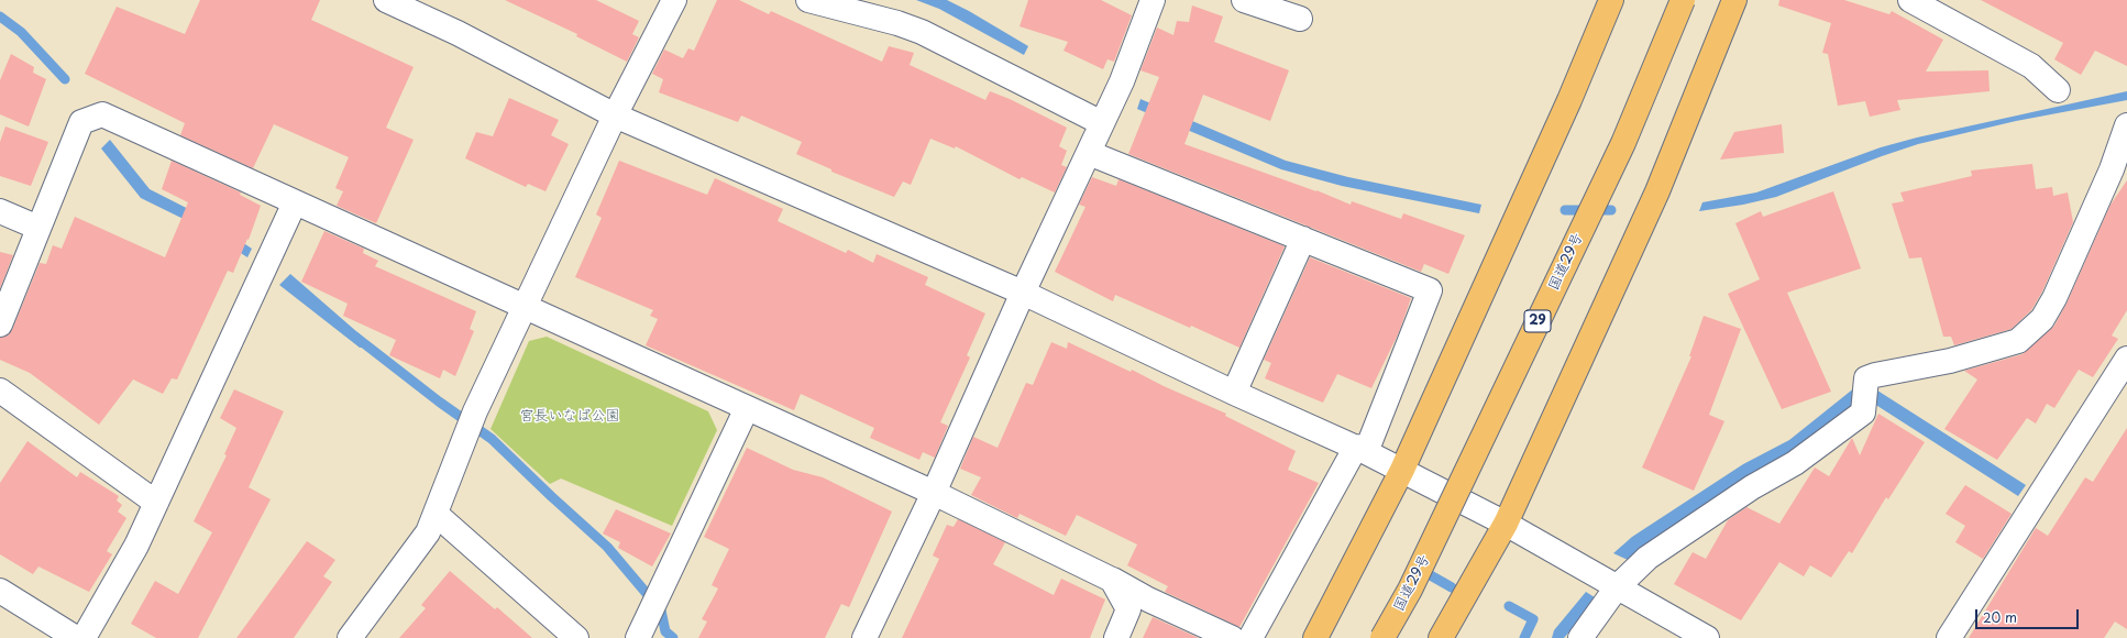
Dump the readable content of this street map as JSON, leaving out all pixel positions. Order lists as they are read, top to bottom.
{
  "streets": {
    "highway": ["国道29号", "29"]
  },
  "parks": ["宮長いなば公園"],
  "scale_bar": "20 m"
}
